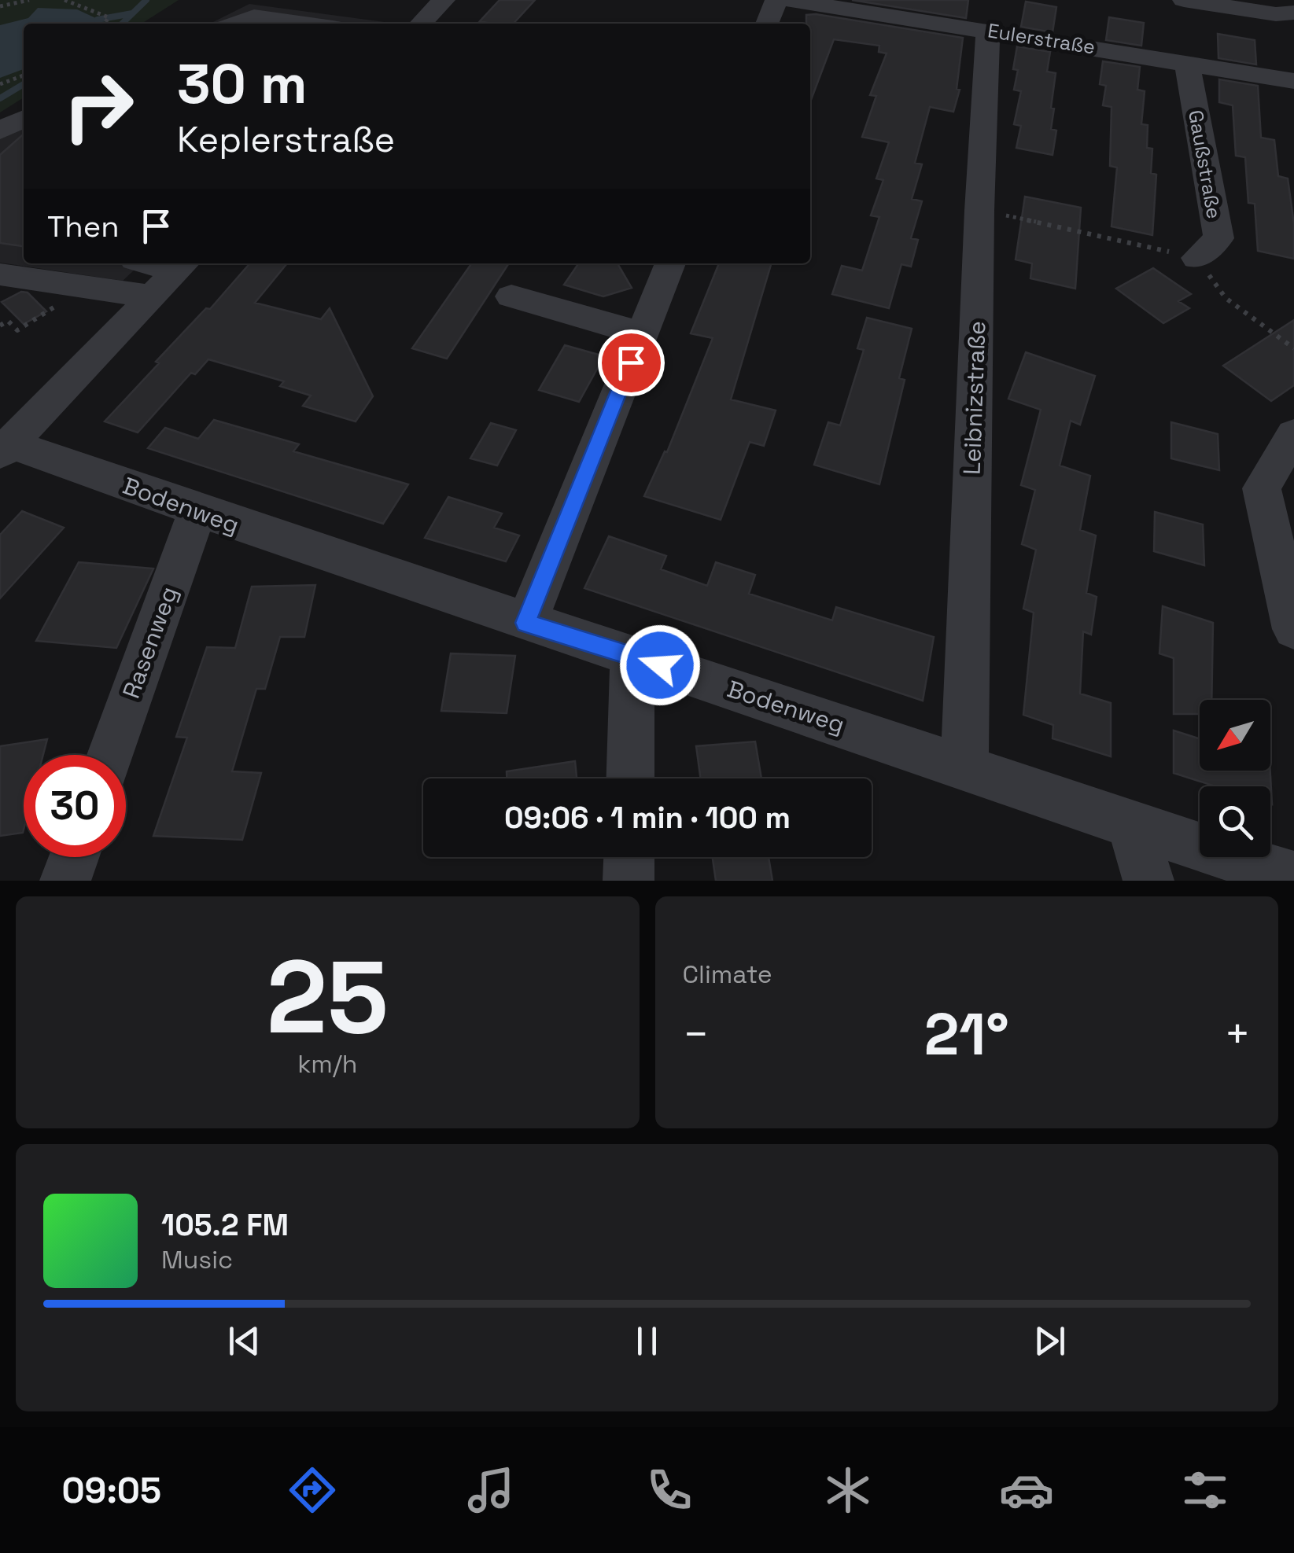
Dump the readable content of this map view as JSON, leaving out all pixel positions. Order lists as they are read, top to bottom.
{
  "streets": {
    "street": [
      "Eulerstraße",
      "Gaußstraße",
      "Leibnizstraße",
      "Bodenweg",
      "Rasenweg"
    ]
  },
  "crossings": [
    ["Eulerstraße", "Gaußstraße"],
    ["Eulerstraße", "Leibnizstraße"],
    ["Leibnizstraße", "Bodenweg"],
    ["Bodenweg", "Rasenweg"]
  ],
  "north": "bottom left",
  "page": {
    "turn": ["30 m", "Keplerstraße"],
    "then": "Then",
    "limit": "30",
    "trip": "09:06 · 1 min · 100 m",
    "tile": [
      ["25", "km/h"],
      "Climate"
    ],
    "heat": ["−", "21°", "+"],
    "song": ["105.2 FM", "Music"],
    "tabs": "09:05"
  }
}
